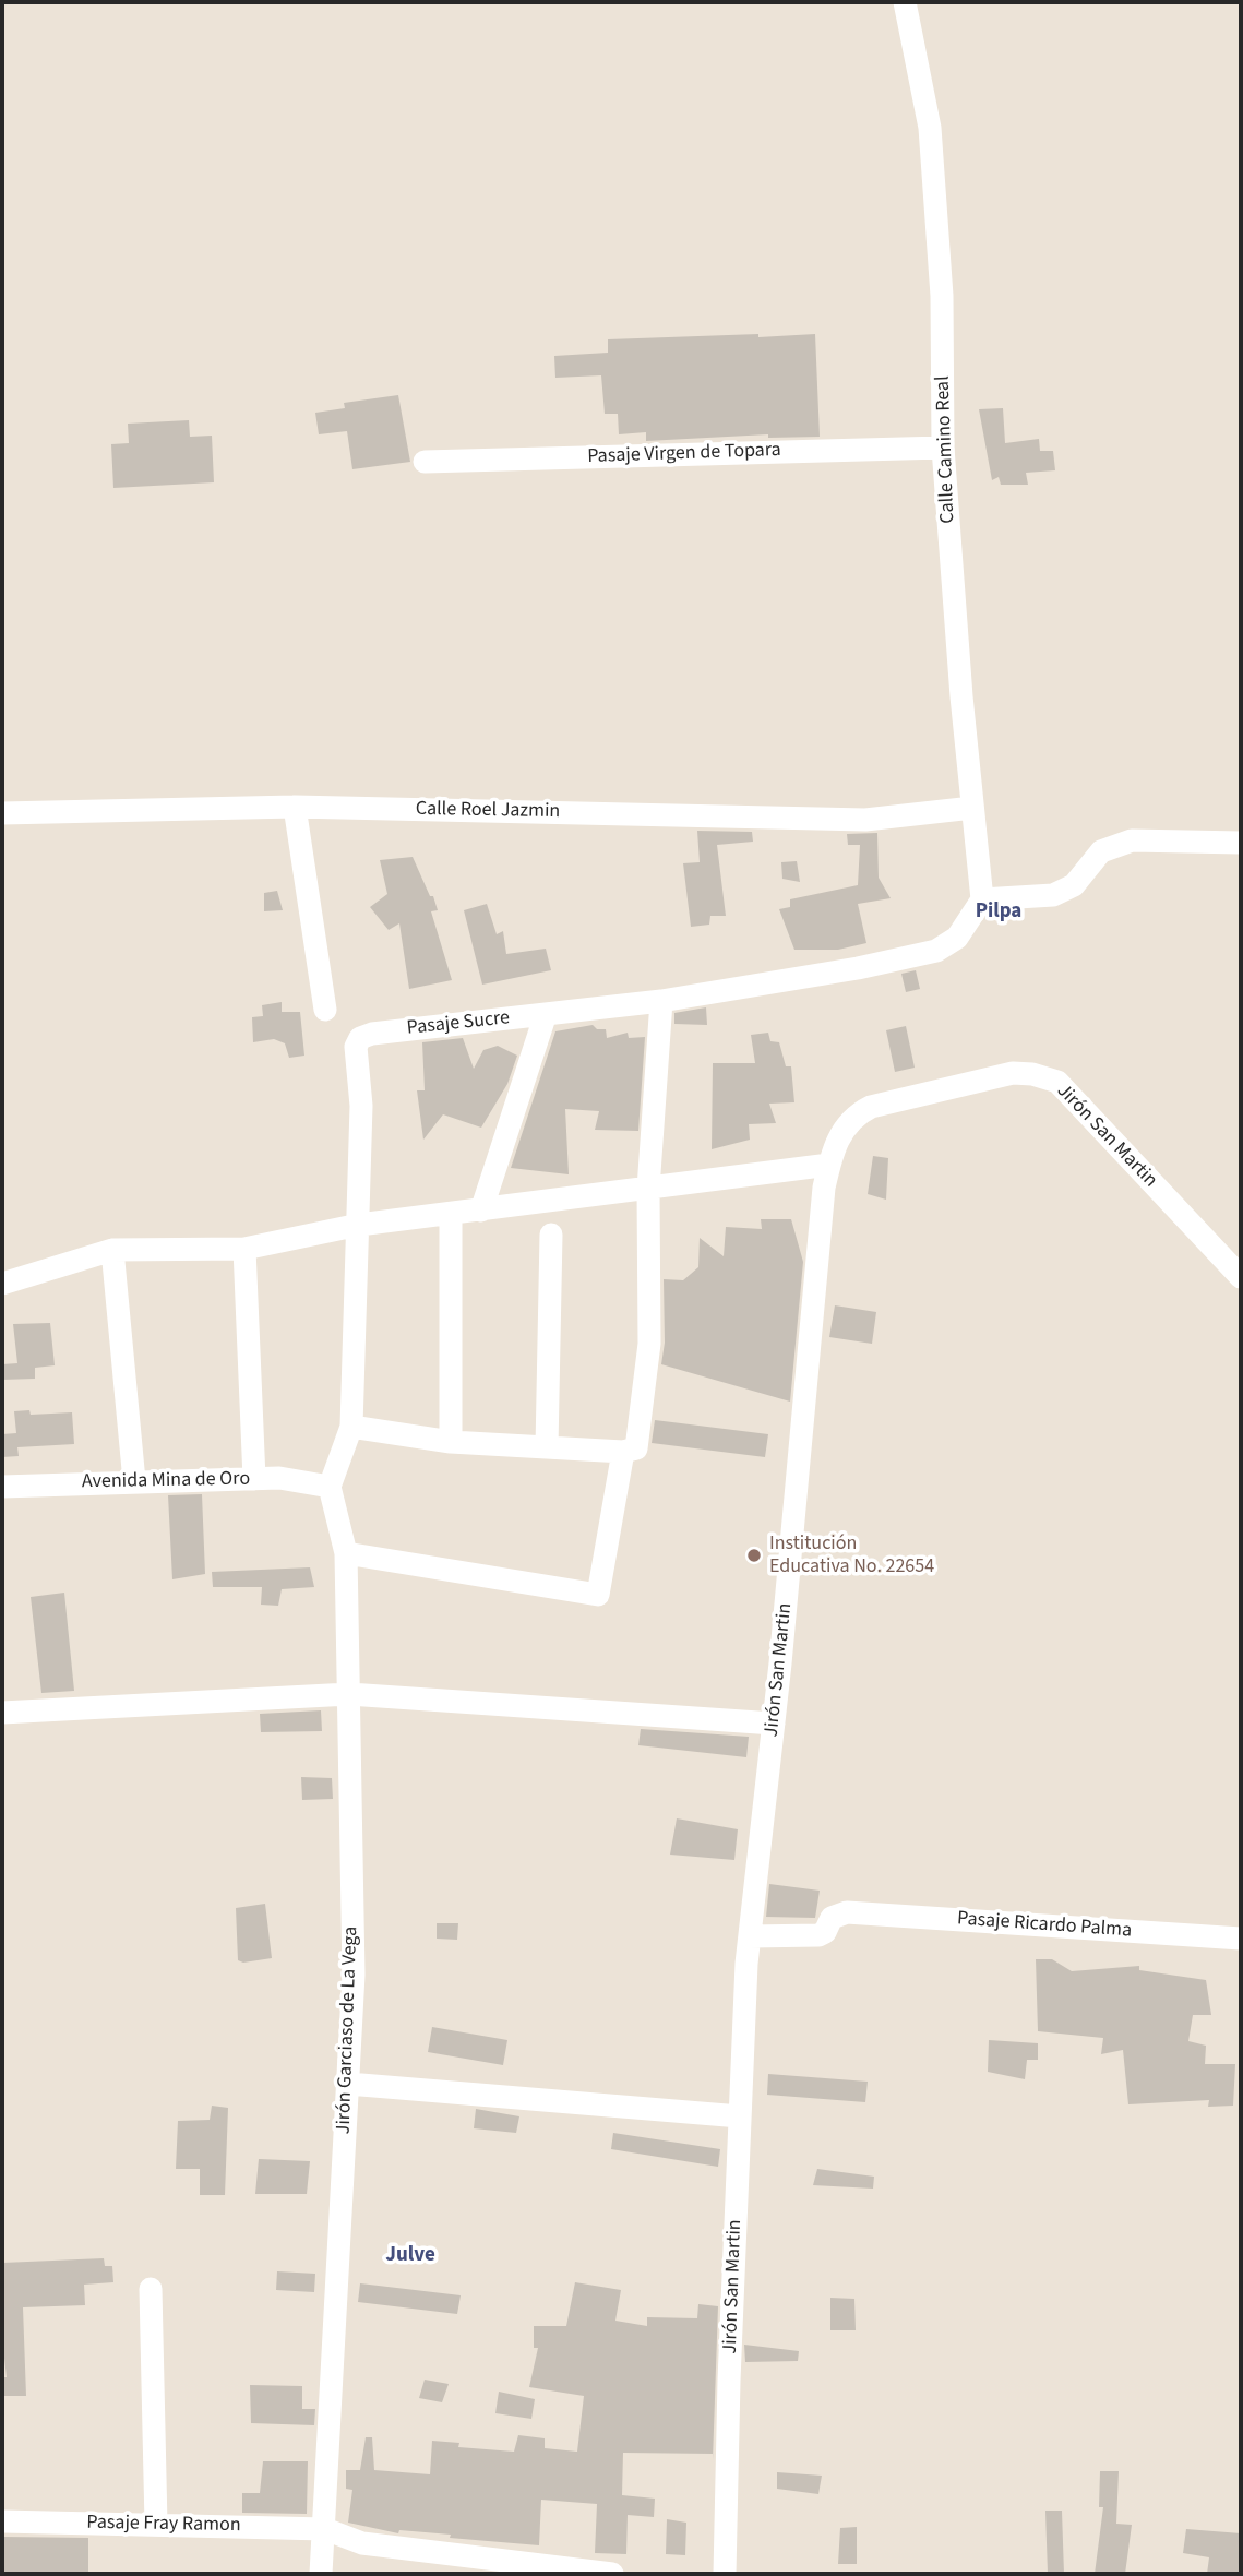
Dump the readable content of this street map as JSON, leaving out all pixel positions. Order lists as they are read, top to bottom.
{
  "streets": {
    "street": [
      "Calle Camino Real",
      "Pasaje Virgen de Topara",
      "Calle Roel Jazmin",
      "Pasaje Sucre",
      "Jirón San Martin",
      "Avenida Mina de Oro",
      "Pasaje Ricardo Palma",
      "Jirón Garciaso de La Vega",
      "Pasaje Fray Ramon"
    ]
  },
  "crossings": [
    ["Calle Camino Real", "Pasaje Virgen de Topara"],
    ["Calle Camino Real", "Calle Roel Jazmin"],
    ["Calle Camino Real", "Pasaje Sucre"],
    ["Pasaje Sucre", "Avenida Mina de Oro"],
    ["Pasaje Sucre", "Jirón Garciaso de La Vega"],
    ["Jirón San Martin", "Pasaje Ricardo Palma"],
    ["Avenida Mina de Oro", "Jirón Garciaso de La Vega"],
    ["Jirón Garciaso de La Vega", "Pasaje Fray Ramon"]
  ],
  "districts": ["Pilpa", "Julve"],
  "places": ["Institución Educativa No. 22654"]
}
